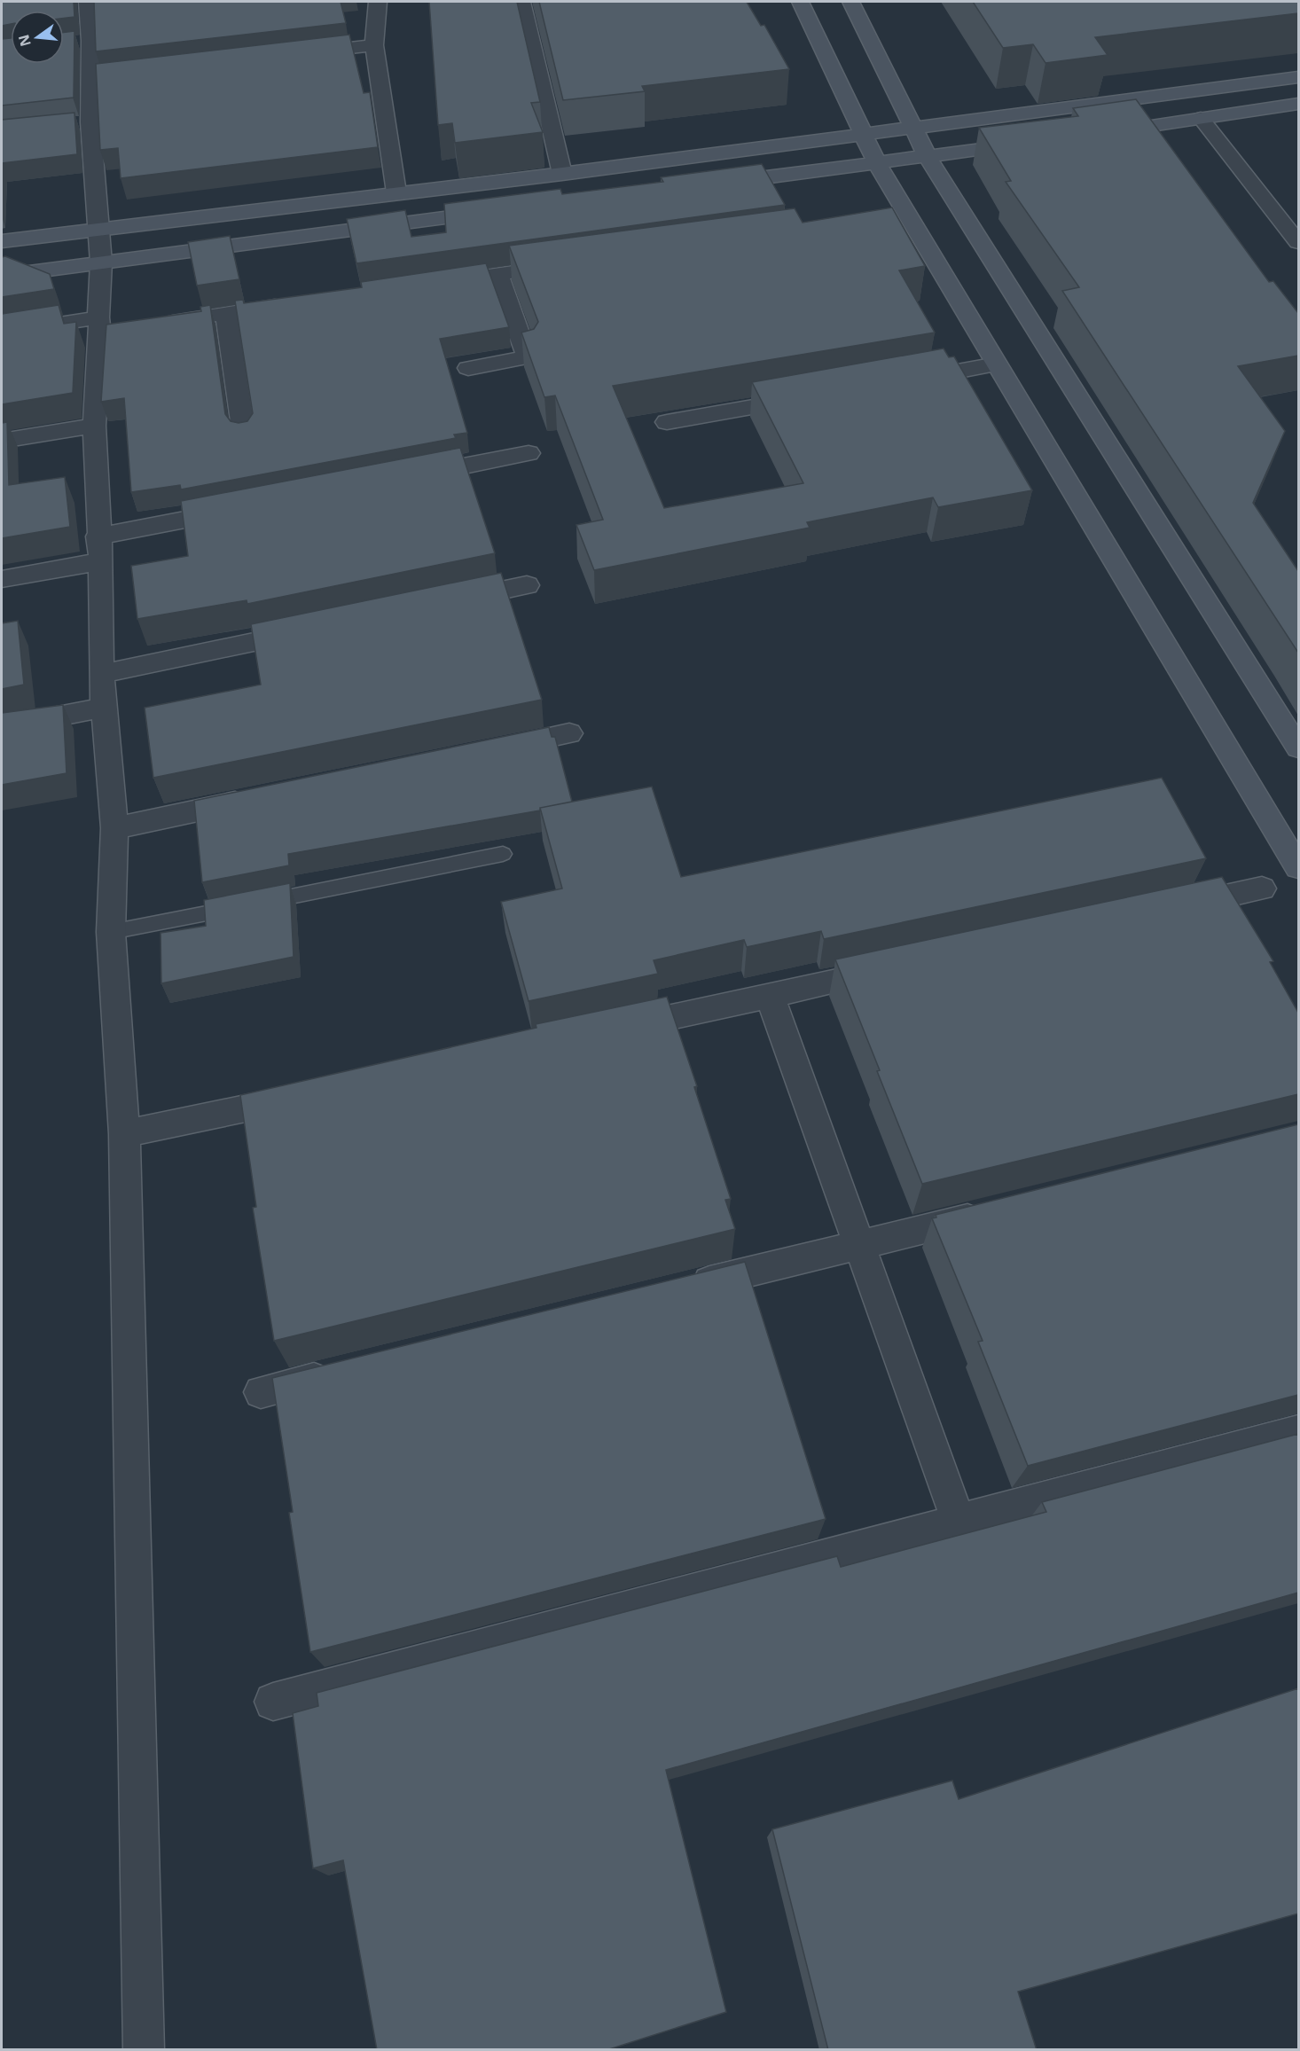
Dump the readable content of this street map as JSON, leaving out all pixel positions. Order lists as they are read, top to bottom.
{
  "north": "left"
}
